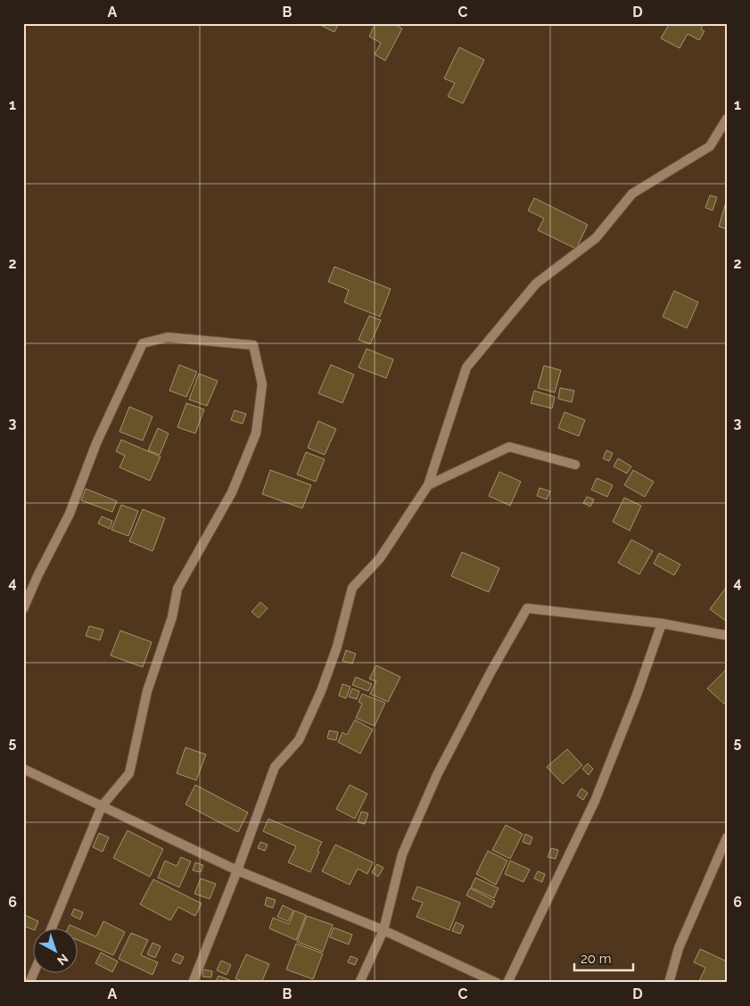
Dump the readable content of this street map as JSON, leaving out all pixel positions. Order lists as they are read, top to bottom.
{
  "scale_bar": "20 m",
  "north": "bottom right",
  "grid": {
    "columns": [
      "A",
      "B",
      "C",
      "D"
    ],
    "rows": [
      "1",
      "2",
      "3",
      "4",
      "5",
      "6"
    ]
  }
}
